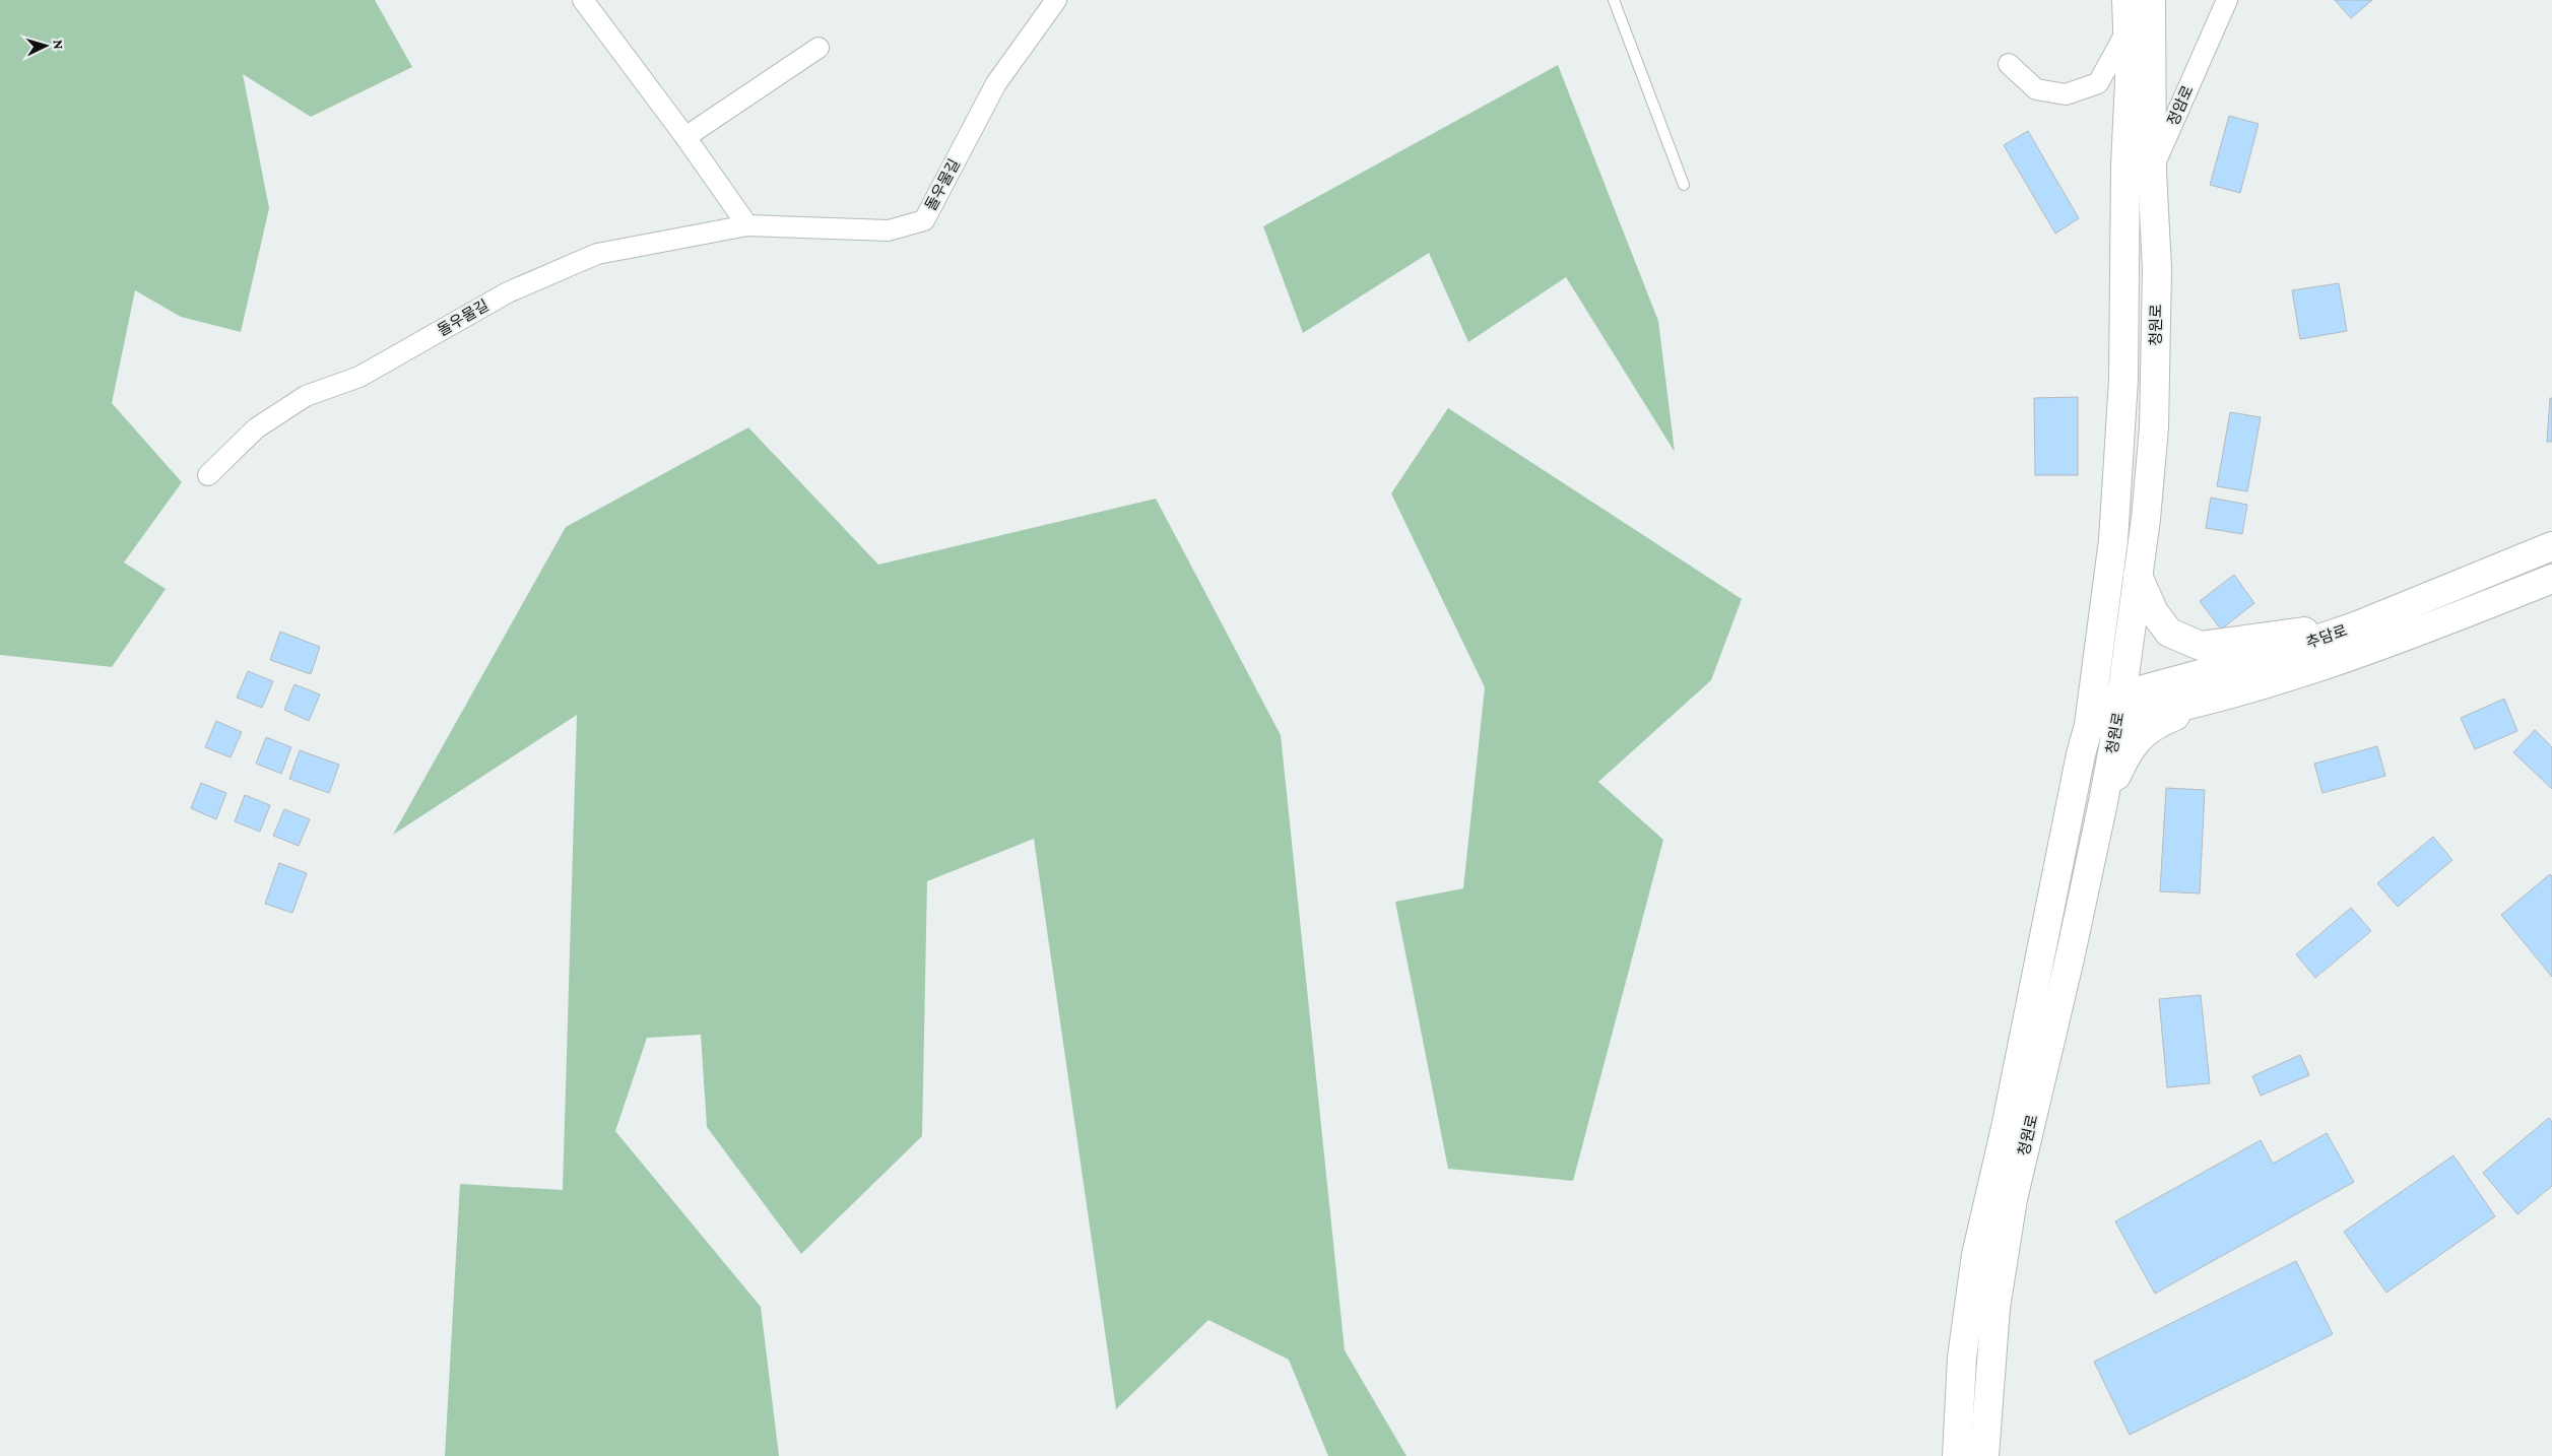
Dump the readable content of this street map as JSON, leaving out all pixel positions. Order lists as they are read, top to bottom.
{
  "streets": {
    "main road": ["청원로", "추담로"],
    "street": ["정암로", "돌우물길"]
  },
  "crossings": [
    ["정암로", "청원로"],
    ["청원로", "추담로"]
  ],
  "north": "right"
}
